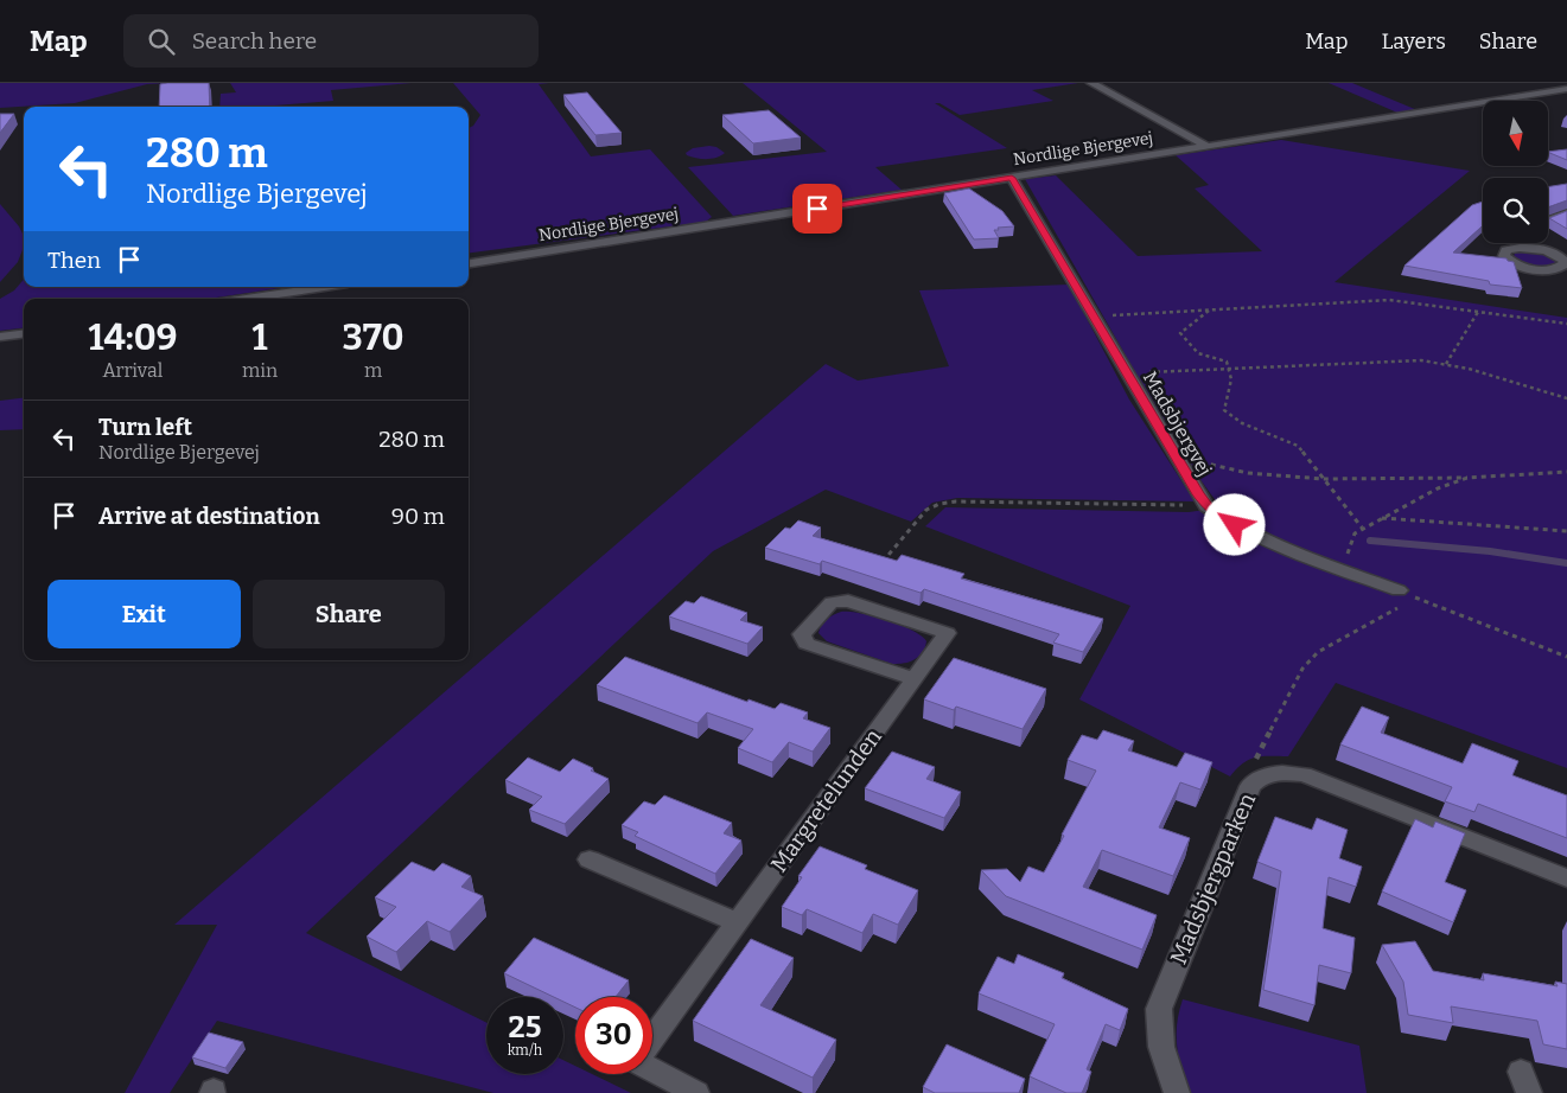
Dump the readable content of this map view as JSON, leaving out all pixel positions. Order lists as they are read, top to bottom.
{
  "streets": {
    "street": [
      "Nordlige Bjergevej",
      "Madsbjergvej",
      "Margretelunden",
      "Madsbjergparken"
    ]
  },
  "crossings": [
    ["Nordlige Bjergevej", "Madsbjergvej"]
  ],
  "north": "bottom",
  "page": {
    "header": "Map",
    "search": "Search here",
    "nav": ["Map", "Layers", "Share"],
    "turn": ["280 m", "Nordlige Bjergevej"],
    "then": "Then",
    "eta": [
      "14:09",
      "Arrival",
      "1",
      "min",
      "370",
      "m"
    ],
    "list": [
      {
        "name": "Turn left",
        "note": "Nordlige Bjergevej",
        "value": "280 m"
      },
      {
        "name": "Arrive at destination",
        "value": "90 m"
      }
    ],
    "buttons": ["Exit", "Share"],
    "speed": "25 km/h",
    "limit": "30"
  }
}
